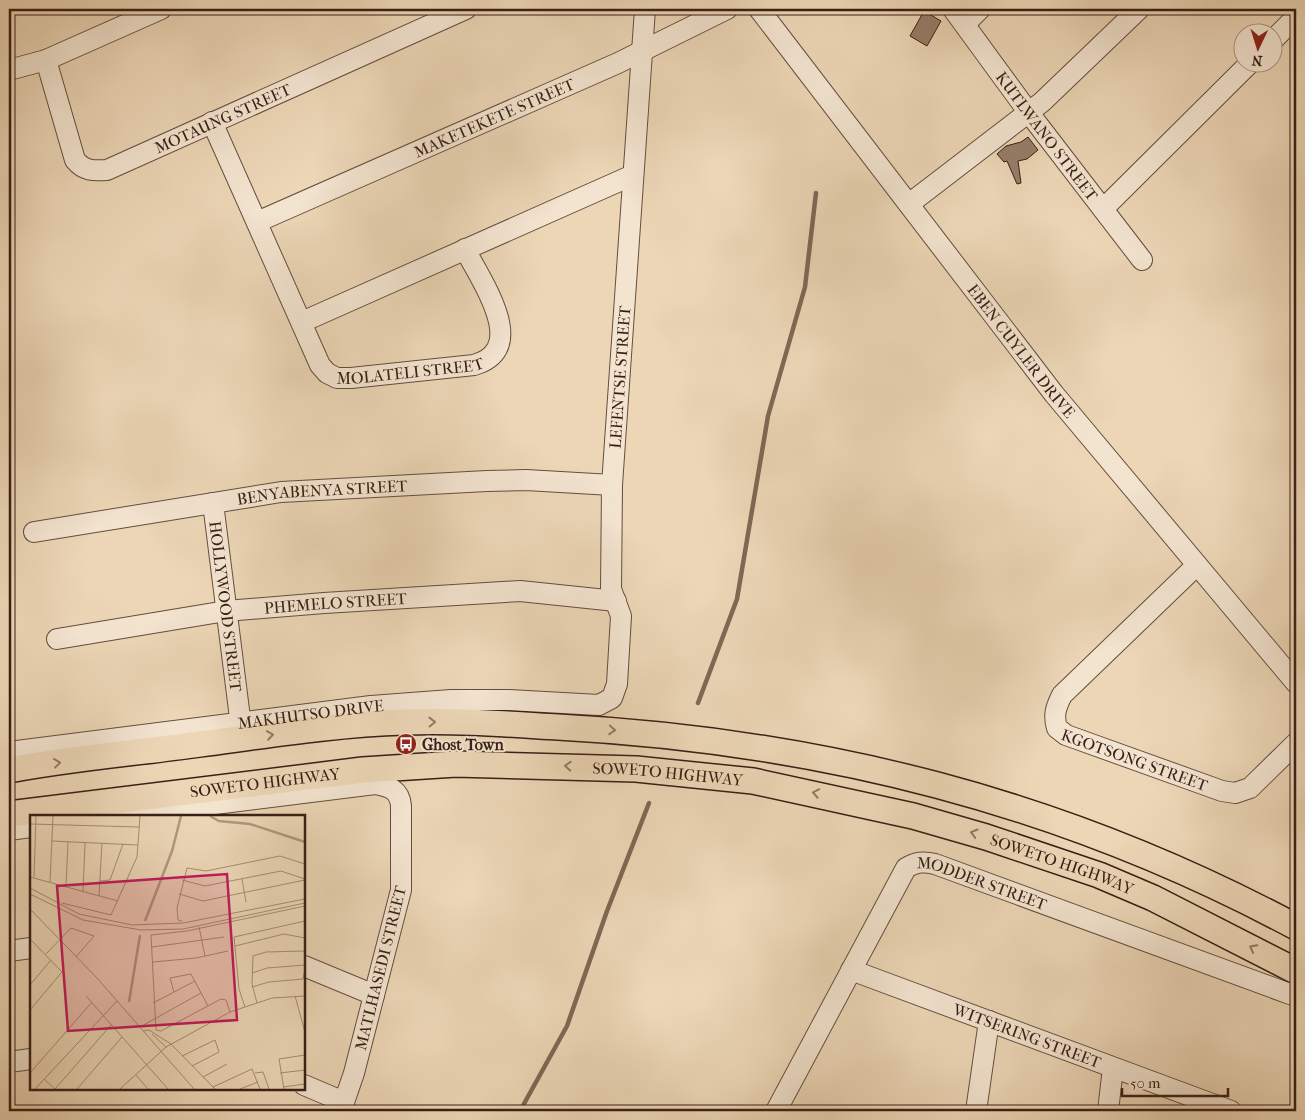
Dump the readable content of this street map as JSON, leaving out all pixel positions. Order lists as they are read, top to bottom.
{
  "streets": {
    "main road": ["SOWETO HIGHWAY"],
    "street": [
      "MOTAUNG STREET",
      "MAKETEKETE STREET",
      "KUTLWANO STREET",
      "EBEN CUYLER DRIVE",
      "MOLATELI STREET",
      "LEFENTSE STREET",
      "BENYABENYA STREET",
      "PHEMELO STREET",
      "HOLLYWOOD STREET",
      "MAKHUTSO DRIVE",
      "KGOTSONG STREET",
      "MODDER STREET",
      "MATLHASEDI STREET",
      "WITSERING STREET"
    ]
  },
  "crossings": [
    ["MOTAUNG STREET", "MOLATELI STREET"],
    ["MAKETEKETE STREET", "MOLATELI STREET"],
    ["MAKETEKETE STREET", "LEFENTSE STREET"],
    ["EBEN CUYLER DRIVE", "KGOTSONG STREET"],
    ["LEFENTSE STREET", "BENYABENYA STREET"],
    ["LEFENTSE STREET", "PHEMELO STREET"],
    ["LEFENTSE STREET", "MAKHUTSO DRIVE"],
    ["BENYABENYA STREET", "HOLLYWOOD STREET"],
    ["PHEMELO STREET", "HOLLYWOOD STREET"],
    ["HOLLYWOOD STREET", "MAKHUTSO DRIVE"],
    ["SOWETO HIGHWAY", "MODDER STREET"],
    ["MODDER STREET", "WITSERING STREET"]
  ],
  "places": {
    "bus stop": ["Ghost Town"]
  },
  "scale_bar": "50 m",
  "north": "bottom"
}
